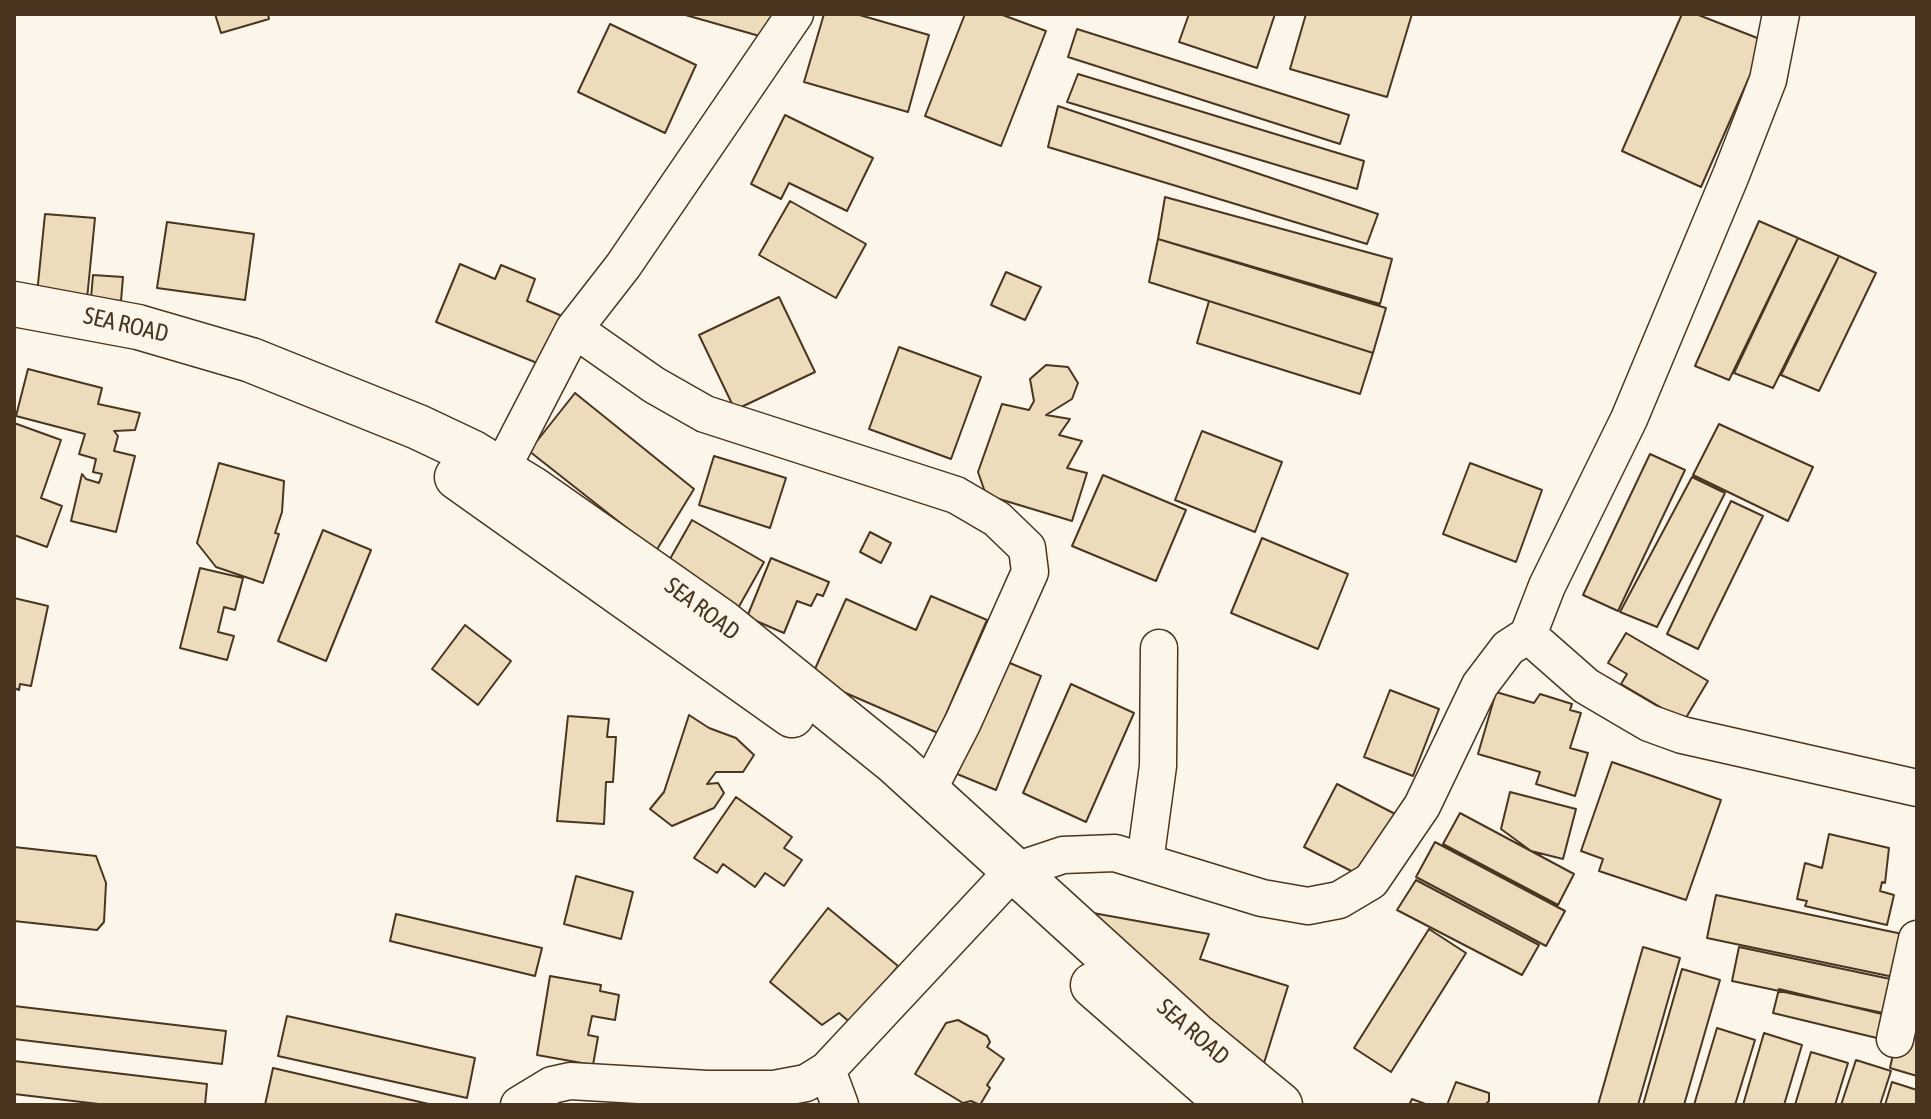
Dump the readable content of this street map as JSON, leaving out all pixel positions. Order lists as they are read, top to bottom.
{
  "streets": {
    "highway": ["SEA ROAD"]
  }
}
